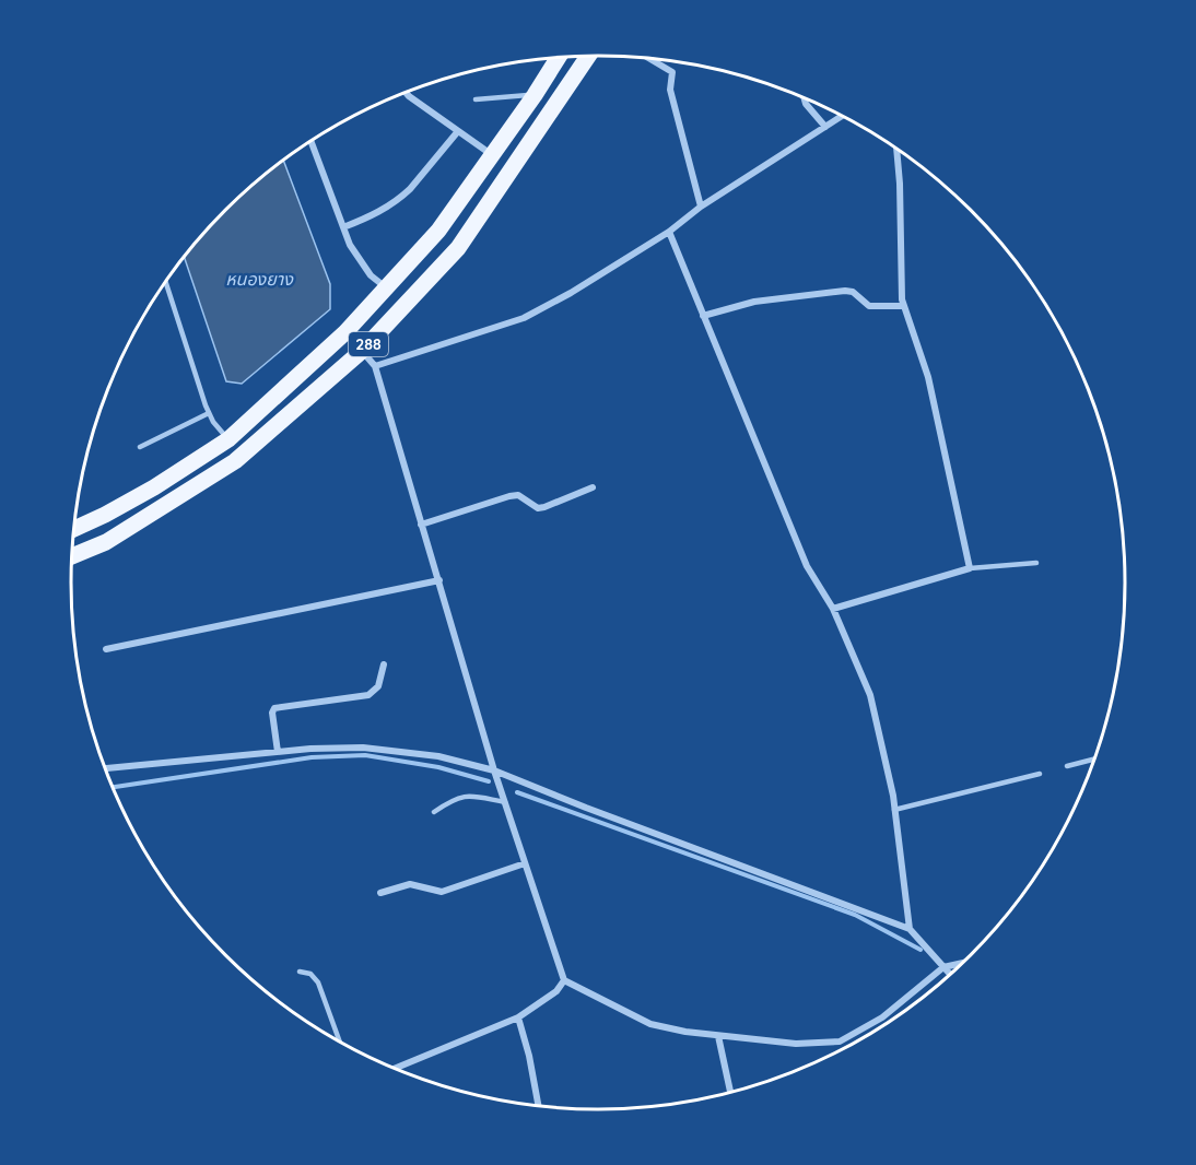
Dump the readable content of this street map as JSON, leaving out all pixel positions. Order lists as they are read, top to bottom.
{
  "streets": {
    "main road": ["288"]
  },
  "water": ["หนองยาง"]
}
